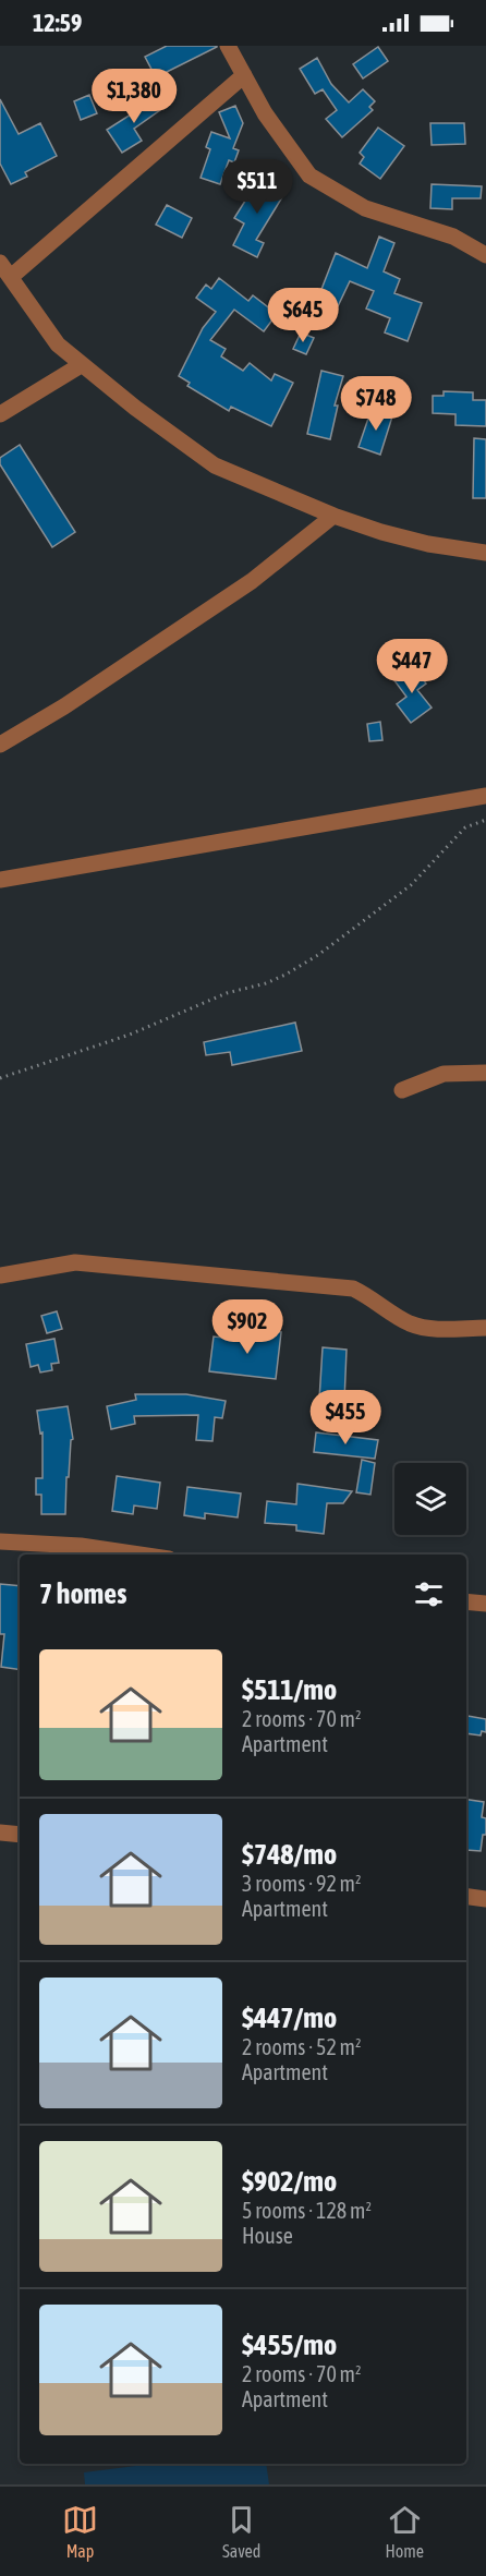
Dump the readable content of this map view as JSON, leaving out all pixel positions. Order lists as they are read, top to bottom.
{
  "page": {
    "status": "12:59",
    "price": [
      "$1,380",
      "$511",
      "$645",
      "$748",
      "$447",
      "$902",
      "$455"
    ],
    "heading": "7 homes",
    "list": [
      {
        "name": "$511/mo",
        "note": "2 rooms · 70 m² · Apartment"
      },
      {
        "name": "$748/mo",
        "note": "3 rooms · 92 m² · Apartment"
      },
      {
        "name": "$447/mo",
        "note": "2 rooms · 52 m² · Apartment"
      },
      {
        "name": "$902/mo",
        "note": "5 rooms · 128 m² · House"
      },
      {
        "name": "$455/mo",
        "note": "2 rooms · 70 m² · Apartment"
      }
    ],
    "tabs": ["Map", "Saved", "Home"]
  }
}
